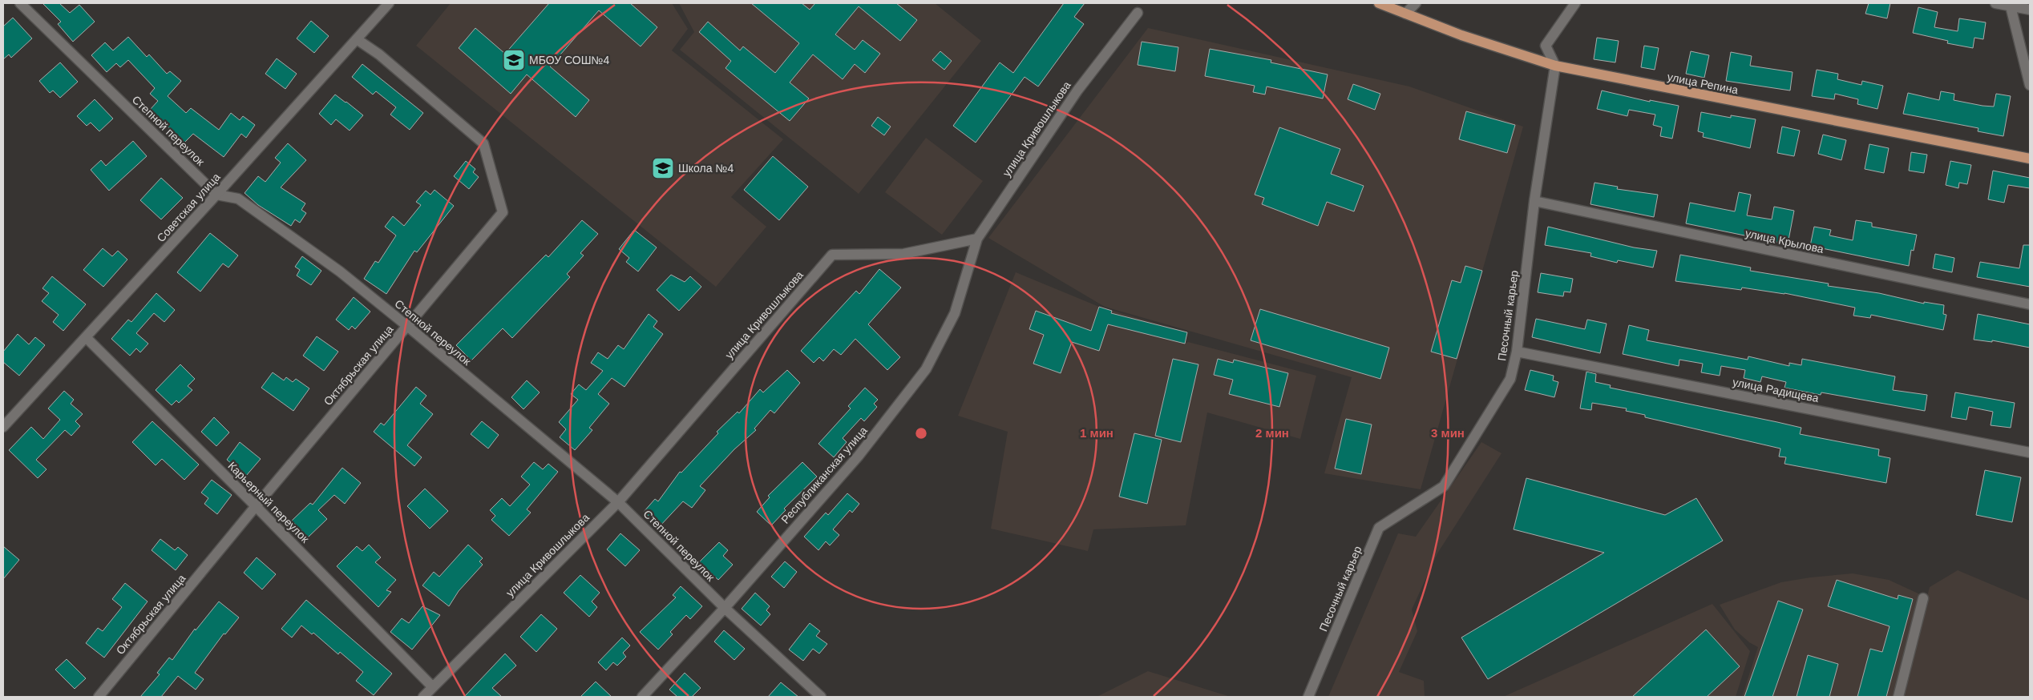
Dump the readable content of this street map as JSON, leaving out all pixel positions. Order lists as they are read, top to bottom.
{
  "streets": {
    "main road": ["улица Репина"],
    "street": [
      "улица Кривошлыкова",
      "Степной переулок",
      "Советская улица",
      "улица Крылова",
      "Песочный карьер",
      "Октябрьская улица",
      "улица Радищева",
      "Республиканская улица",
      "Карьерный переулок"
    ]
  },
  "crossings": [
    ["улица Репина", "Песочный карьер"],
    ["улица Кривошлыкова", "Степной переулок"],
    ["улица Кривошлыкова", "Республиканская улица"],
    ["улица Кривошлыкова", "Карьерный переулок"],
    ["Степной переулок", "Советская улица"],
    ["Степной переулок", "Октябрьская улица"],
    ["Степной переулок", "Республиканская улица"],
    ["Советская улица", "Октябрьская улица"],
    ["Советская улица", "Карьерный переулок"],
    ["улица Крылова", "Песочный карьер"],
    ["Песочный карьер", "улица Радищева"],
    ["Октябрьская улица", "Карьерный переулок"]
  ],
  "places": {
    "school or university": ["МБОУ СОШ№4", "Школа №4"]
  },
  "rings": ["1 мин", "2 мин", "3 мин"]
}
